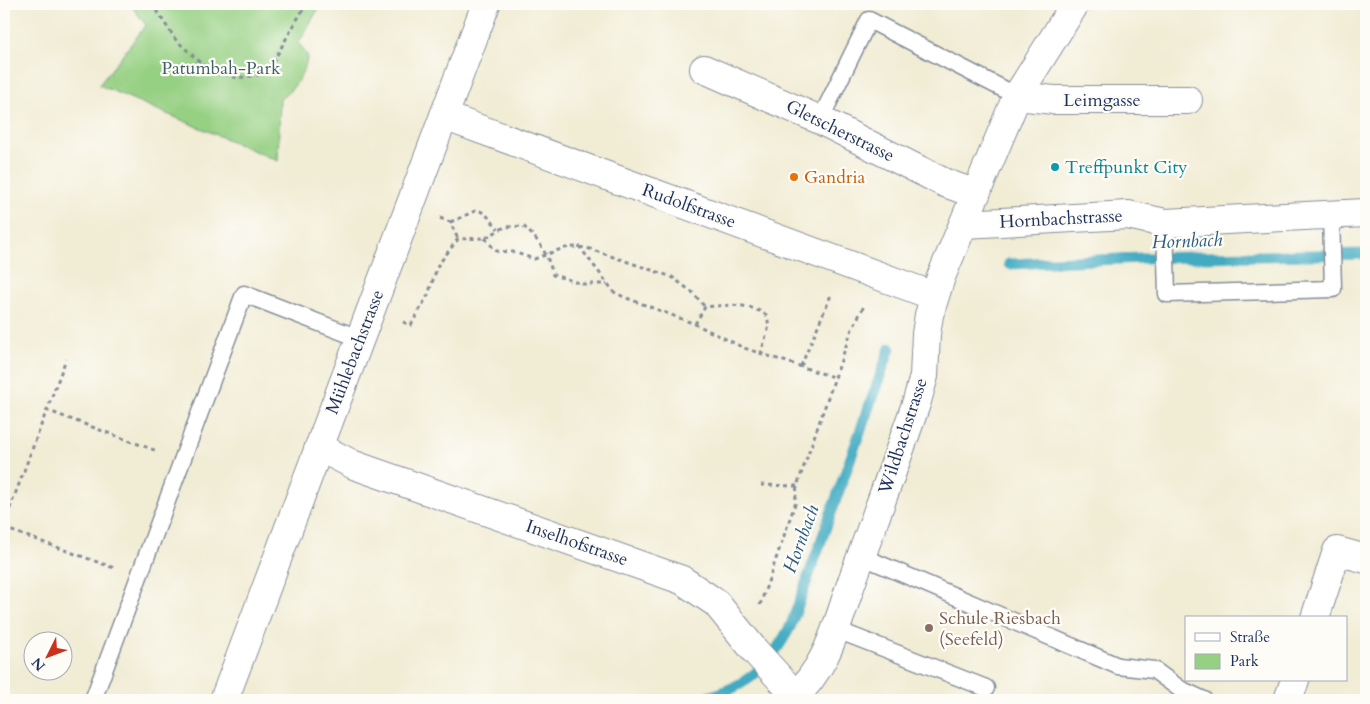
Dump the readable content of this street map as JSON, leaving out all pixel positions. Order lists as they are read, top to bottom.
{
  "streets": {
    "street": [
      "Leimgasse",
      "Gletscherstrasse",
      "Rudolfstrasse",
      "Hornbachstrasse",
      "Mühlebachstrasse",
      "Wildbachstrasse",
      "Inselhofstrasse"
    ]
  },
  "crossings": [
    ["Leimgasse", "Wildbachstrasse"],
    ["Gletscherstrasse", "Wildbachstrasse"],
    ["Rudolfstrasse", "Mühlebachstrasse"],
    ["Rudolfstrasse", "Wildbachstrasse"],
    ["Hornbachstrasse", "Wildbachstrasse"],
    ["Mühlebachstrasse", "Inselhofstrasse"],
    ["Wildbachstrasse", "Inselhofstrasse"]
  ],
  "water": ["Hornbach"],
  "parks": ["Patumbah-Park"],
  "places": ["Treffpunkt City", "Gandria", "Schule Riesbach (Seefeld)"],
  "legend": ["Straße", "Park"],
  "north": "bottom left"
}
